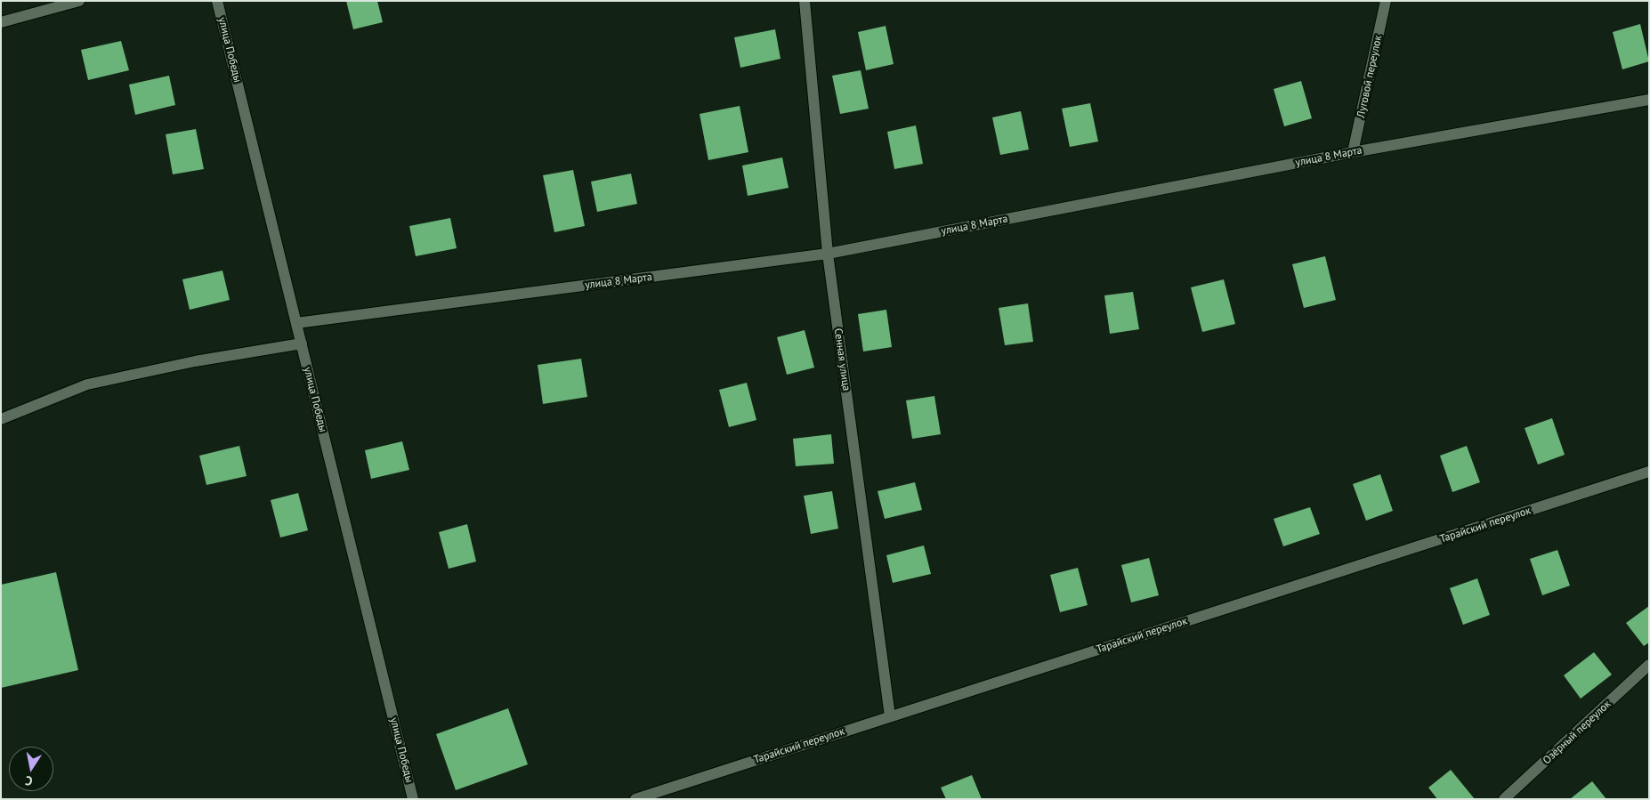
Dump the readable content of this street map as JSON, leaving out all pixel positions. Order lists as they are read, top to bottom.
{
  "streets": {
    "street": [
      "улица Победы",
      "Луговой переулок",
      "улица 8 Марта",
      "Сенная улица",
      "Тарайский переулок",
      "Озёрный переулок"
    ]
  },
  "crossings": [
    ["улица Победы", "улица 8 Марта"],
    ["Луговой переулок", "улица 8 Марта"],
    ["улица 8 Марта", "Сенная улица"],
    ["Сенная улица", "Тарайский переулок"]
  ],
  "north": "bottom"
}
